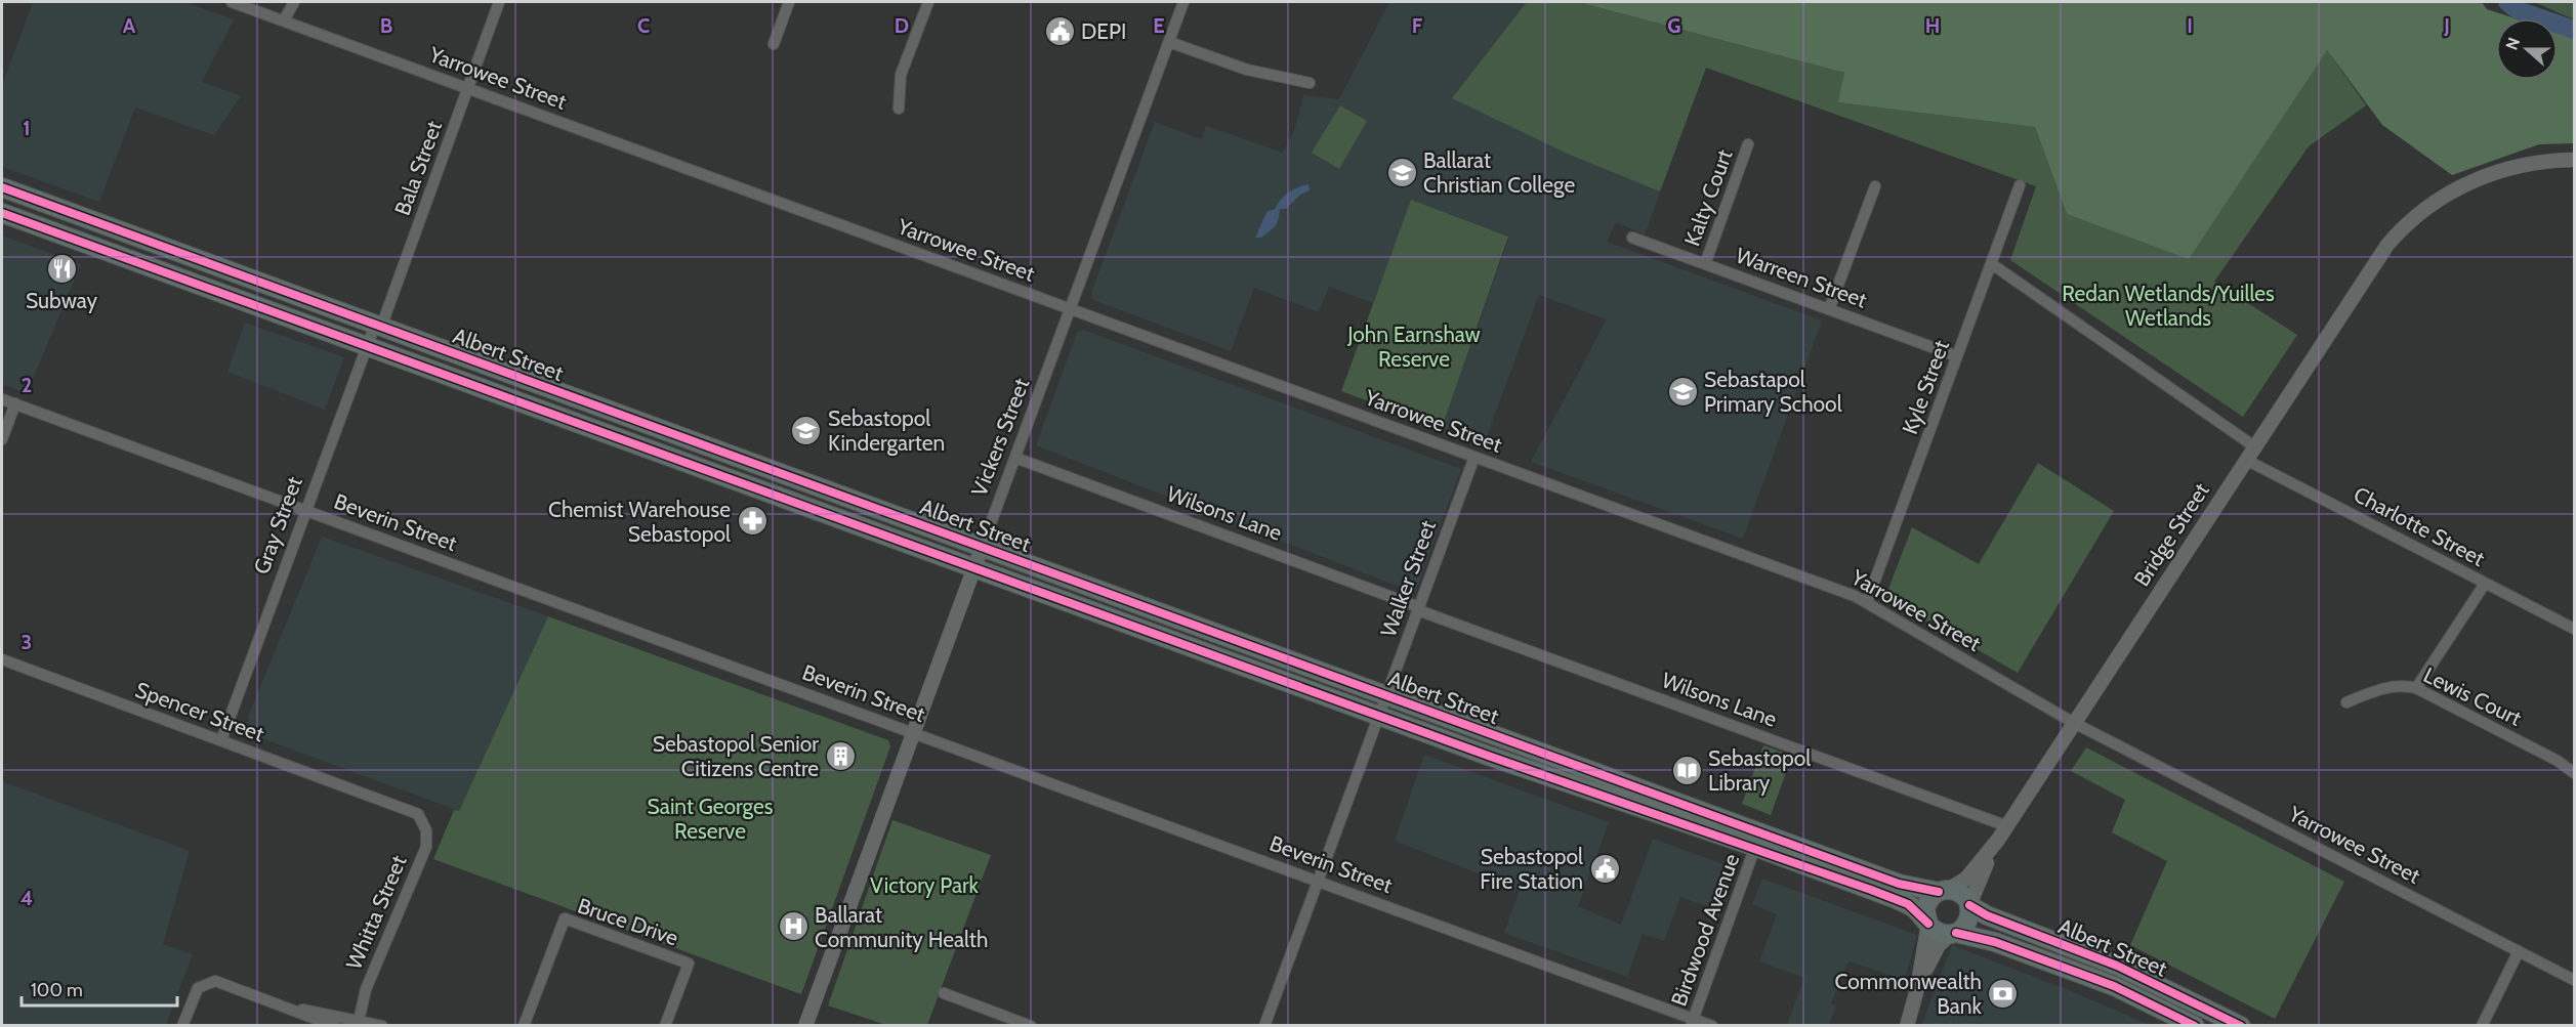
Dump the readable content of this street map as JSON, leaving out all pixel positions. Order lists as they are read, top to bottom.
{
  "streets": {
    "highway": ["Albert Street"],
    "main road": ["Vickers Street", "Bridge Street"],
    "street": [
      "Yarrowee Street",
      "Bala Street",
      "Kalty Court",
      "Warreen Street",
      "Kyle Street",
      "Wilsons Lane",
      "Beverin Street",
      "Gray Street",
      "Charlotte Street",
      "Walker Street",
      "Lewis Court",
      "Spencer Street",
      "Whitta Street",
      "Bruce Drive",
      "Birdwood Avenue"
    ]
  },
  "crossings": [
    ["Yarrowee Street", "Bala Street"],
    ["Yarrowee Street", "Kyle Street"],
    ["Yarrowee Street", "Vickers Street"],
    ["Yarrowee Street", "Bridge Street"],
    ["Yarrowee Street", "Walker Street"],
    ["Bala Street", "Albert Street"],
    ["Bala Street", "Gray Street"],
    ["Kalty Court", "Warreen Street"],
    ["Warreen Street", "Kyle Street"],
    ["Albert Street", "Vickers Street"],
    ["Albert Street", "Gray Street"],
    ["Albert Street", "Walker Street"],
    ["Albert Street", "Birdwood Avenue"],
    ["Vickers Street", "Wilsons Lane"],
    ["Vickers Street", "Beverin Street"],
    ["Wilsons Lane", "Bridge Street"],
    ["Wilsons Lane", "Walker Street"],
    ["Beverin Street", "Gray Street"],
    ["Beverin Street", "Walker Street"],
    ["Beverin Street", "Birdwood Avenue"],
    ["Gray Street", "Spencer Street"],
    ["Charlotte Street", "Bridge Street"],
    ["Spencer Street", "Whitta Street"]
  ],
  "parks": [
    "Redan Wetlands/Yuilles Wetlands",
    "John Earnshaw Reserve",
    "Saint Georges Reserve",
    "Victory Park"
  ],
  "places": {
    "public building": ["DEPI", "Sebastopol Fire Station"],
    "school or university": ["Ballarat Christian College", "Sebastapol Primary School", "Sebastopol Kindergarten"],
    "restaurant": ["Subway"],
    "pharmacy": ["Chemist Warehouse Sebastopol"],
    "building": ["Sebastopol Senior Citizens Centre"],
    "library": ["Sebastopol Library"],
    "hospital": ["Ballarat Community Health"],
    "bank": ["Commonwealth Bank"]
  },
  "scale_bar": "100 m",
  "north": "left",
  "grid": {
    "columns": [
      "A",
      "B",
      "C",
      "D",
      "E",
      "F",
      "G",
      "H",
      "I",
      "J"
    ],
    "rows": [
      "1",
      "2",
      "3",
      "4"
    ]
  }
}
